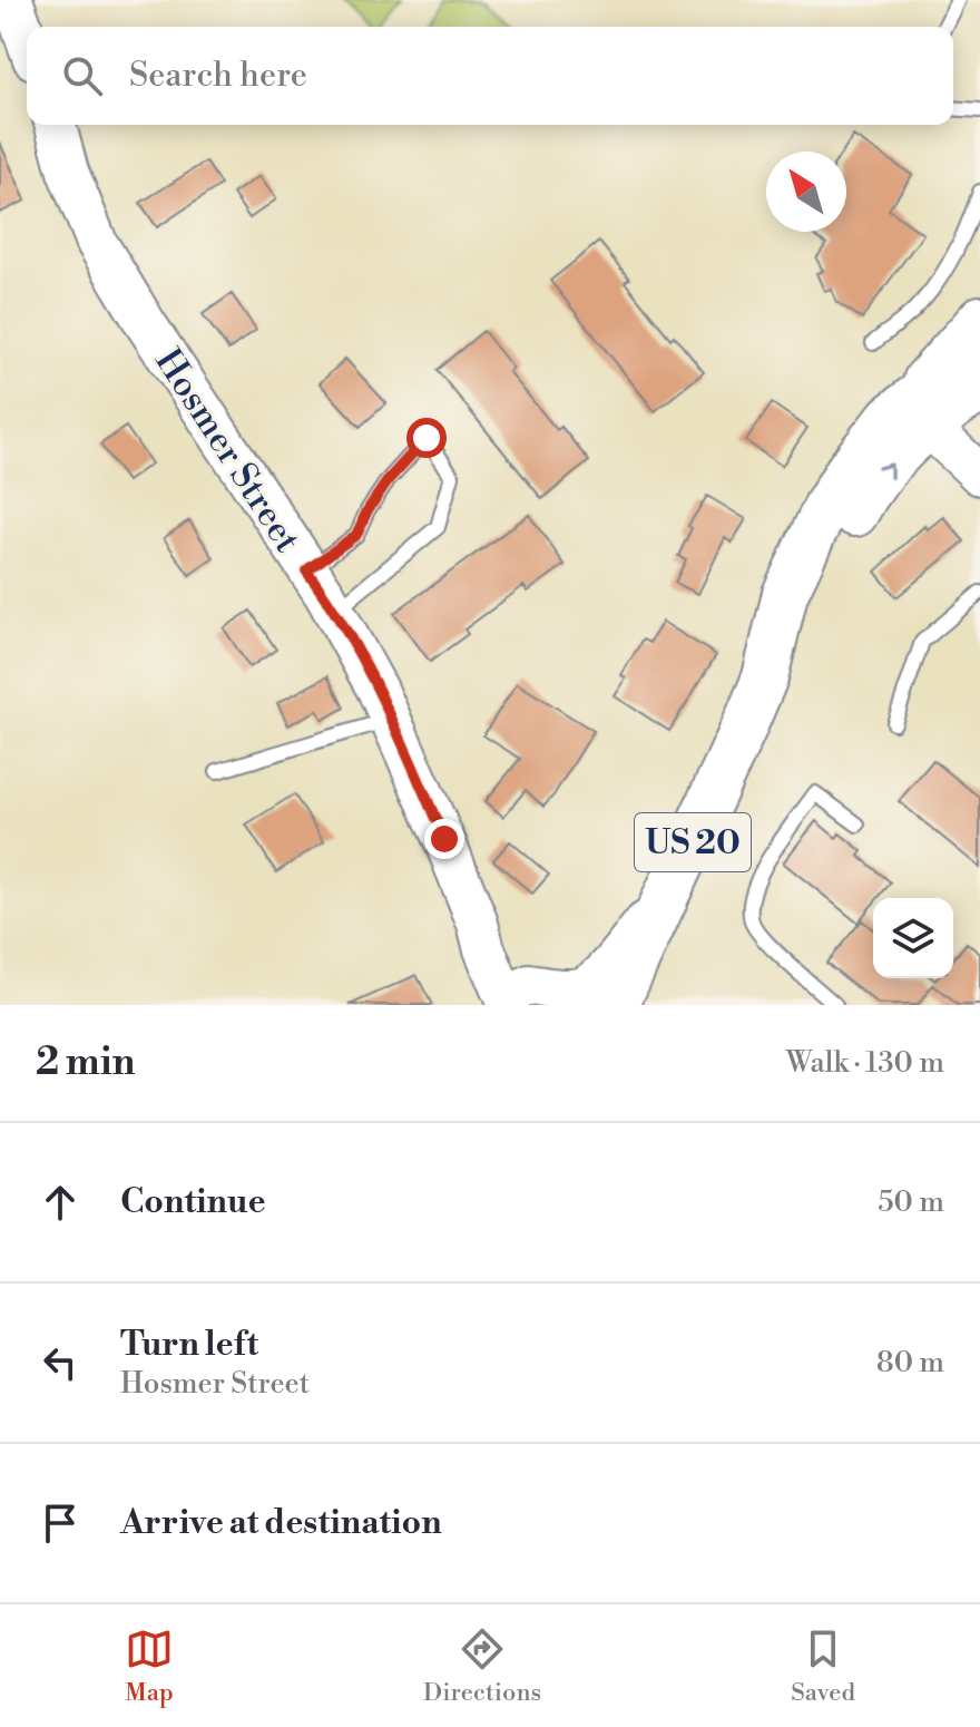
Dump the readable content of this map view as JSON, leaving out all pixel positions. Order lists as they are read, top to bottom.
{
  "streets": {
    "main road": ["US 20"],
    "street": ["Hosmer Street"]
  },
  "crossings": [
    ["Hosmer Street", "US 20"]
  ],
  "north": "top left",
  "page": {
    "search": "Search here",
    "heading": ["2 min", "Walk · 130 m"],
    "list": [
      ["Continue", "50 m"],
      ["Turn left", "Hosmer Street", "80 m"],
      "Arrive at destination"
    ],
    "nav": ["Map", "Directions", "Saved"]
  }
}
